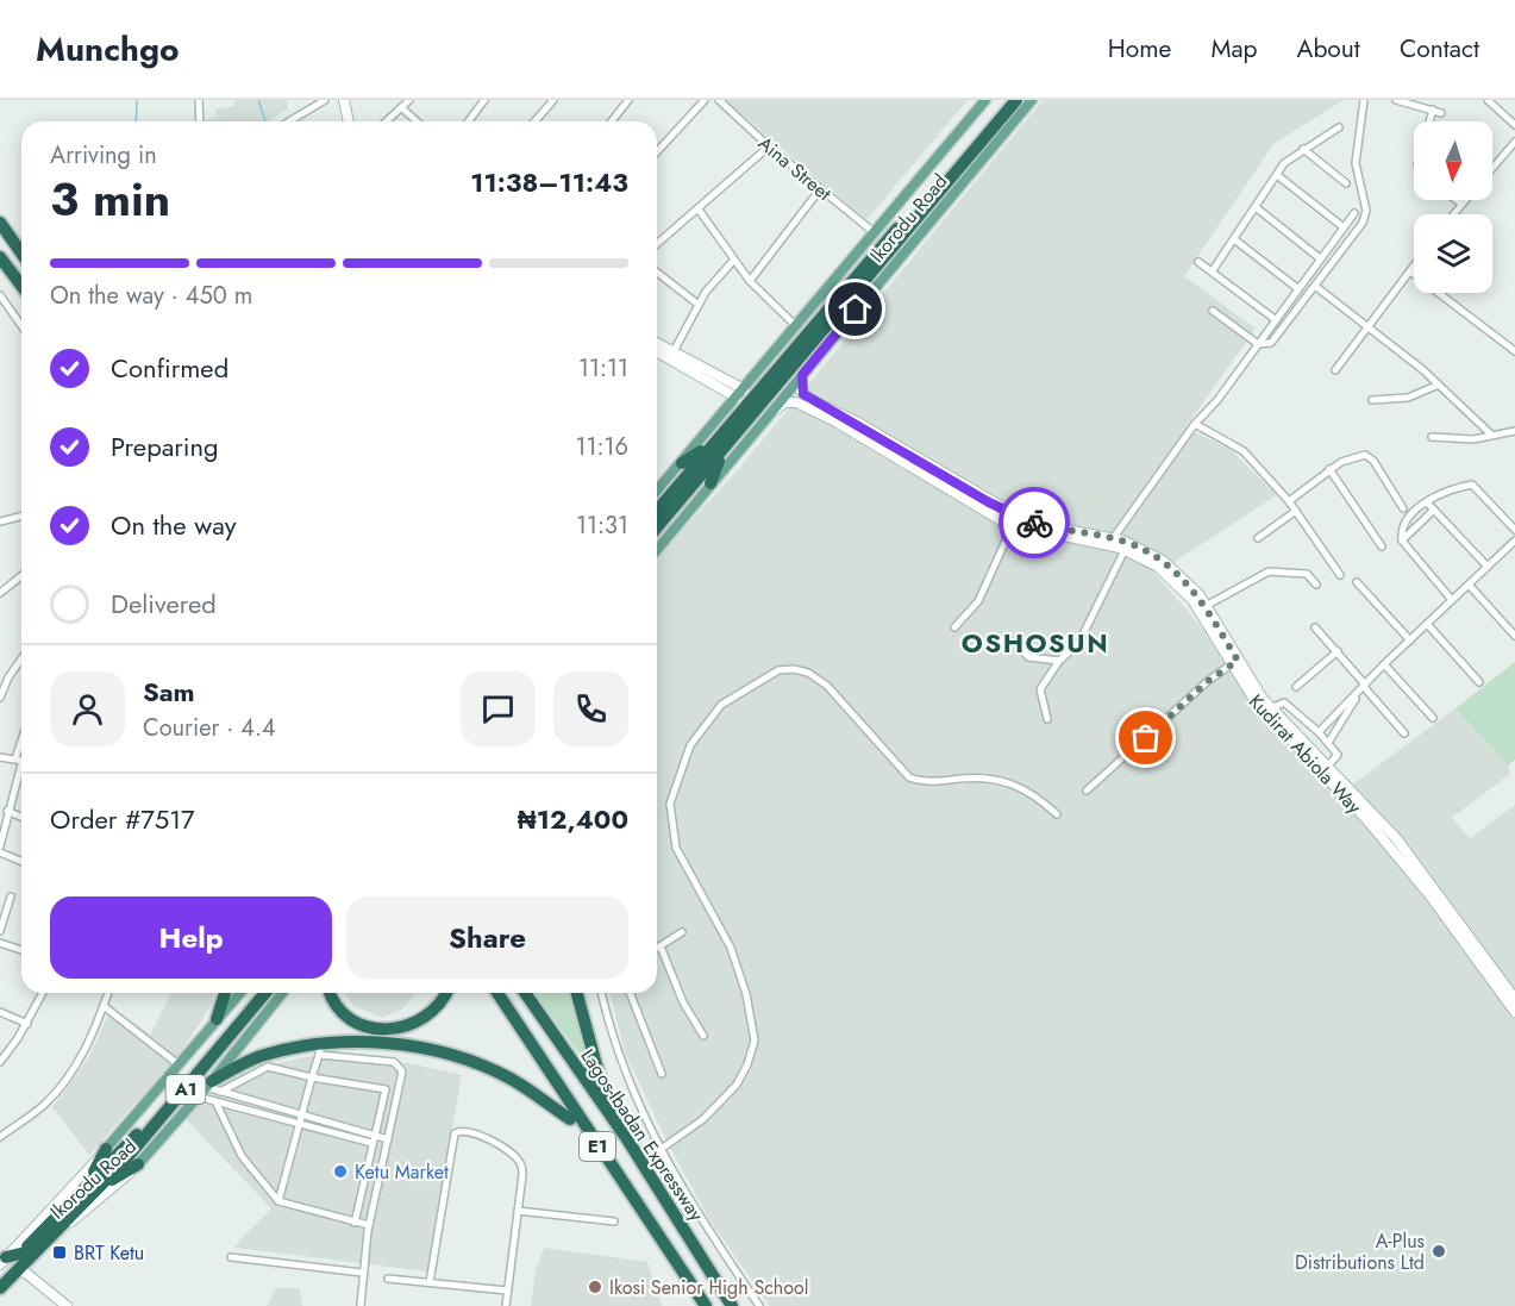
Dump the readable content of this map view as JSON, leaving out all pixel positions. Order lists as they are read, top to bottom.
{
  "streets": {
    "highway": [
      "Ikorodu Road",
      "A1",
      "Lagos-Ibadan Expressway",
      "E1"
    ],
    "main road": ["Kudirat Abiola Way"],
    "street": ["Aina Street"]
  },
  "crossings": [
    ["Aina Street", "Ikorodu Road"],
    ["Ikorodu Road", "Kudirat Abiola Way"]
  ],
  "districts": ["OSHOSUN"],
  "places": {
    "other": ["Ketu Market", "A-Plus Distributions Ltd", "Ikosi Senior High School"],
    "transit": ["BRT Ketu"]
  },
  "north": "bottom",
  "page": {
    "header": "Munchgo",
    "nav": [
      "Home",
      "Map",
      "About",
      "Contact"
    ],
    "heading": ["3 min", "Arriving in", "11:38–11:43"],
    "panel": [
      "Sam",
      "Courier · 4.4",
      "Order #7517",
      "₦12,400"
    ],
    "bar": "On the way · 450 m",
    "list": [
      ["Confirmed", "11:11"],
      ["Preparing", "11:16"],
      ["On the way", "11:31"],
      "Delivered"
    ],
    "buttons": ["Help", "Share"]
  }
}
